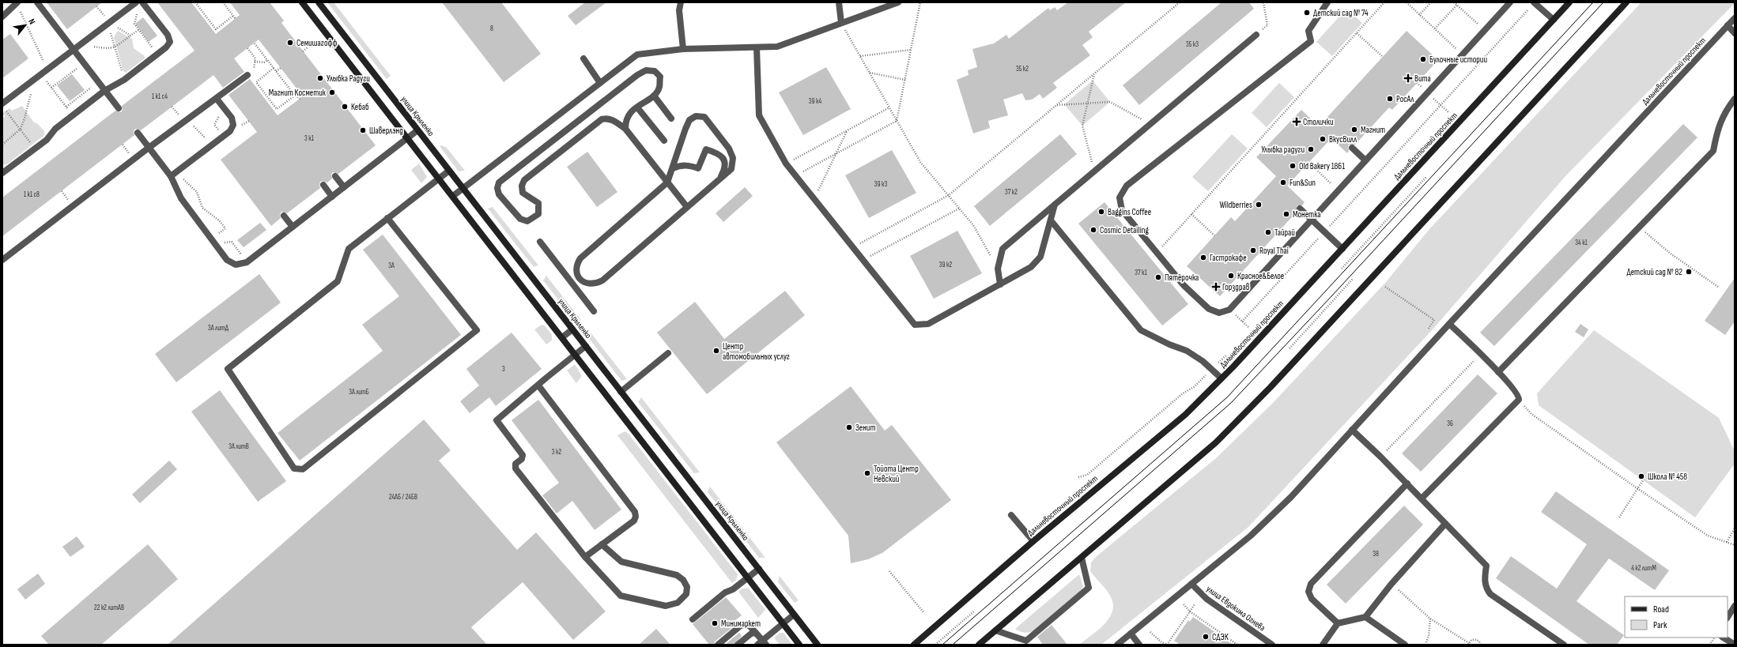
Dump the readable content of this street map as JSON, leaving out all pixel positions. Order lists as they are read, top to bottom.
{
  "streets": {
    "main road": ["Дальневосточный проспект", "улица Крыленко"],
    "street": ["улица Евдокима Огнева"]
  },
  "crossings": [
    ["Дальневосточный проспект", "улица Евдокима Огнева"]
  ],
  "places": {
    "other": [
      "Детский сад № 74",
      "Семишагофф",
      "Булочные истории",
      "Улыбка Радуги",
      "Магнит Косметик",
      "РосАл",
      "Кебаб",
      "Магнит",
      "Шаверлэнд",
      "ВкусВилл",
      "Улыбка радуги",
      "Old Bakery 1861",
      "Fun&Sun",
      "Wildberries",
      "Baggins Coffee",
      "Монетка",
      "Cosmic Detailing",
      "Тайрай",
      "Royal Thai",
      "Гастрокафе",
      "Детский сад № 82",
      "Красное&Белое",
      "Пятёрочка",
      "Центр автомобильных услуг",
      "Зенит",
      "Тойота Центр Невский",
      "Школа № 458",
      "Минимаркет",
      "СДЭК"
    ],
    "health": ["Вита", "Столички", "Горздрав"]
  },
  "house_numbers": [
    "8",
    "35 к3",
    "35 к2",
    "1 к1 с4",
    "39 к4",
    "3 к1",
    "39 к3",
    "37 к2",
    "1 к1 с8",
    "34 к1",
    "39 к2",
    "3А",
    "37 к1",
    "3А литД",
    "3",
    "3А литБ",
    "36",
    "3А литВ",
    "3 к2",
    "24АБ / 24БВ",
    "38",
    "4 к2 литМ",
    "22 к2 литАВ"
  ],
  "legend": ["Road", "Park"],
  "north": "top right"
}
